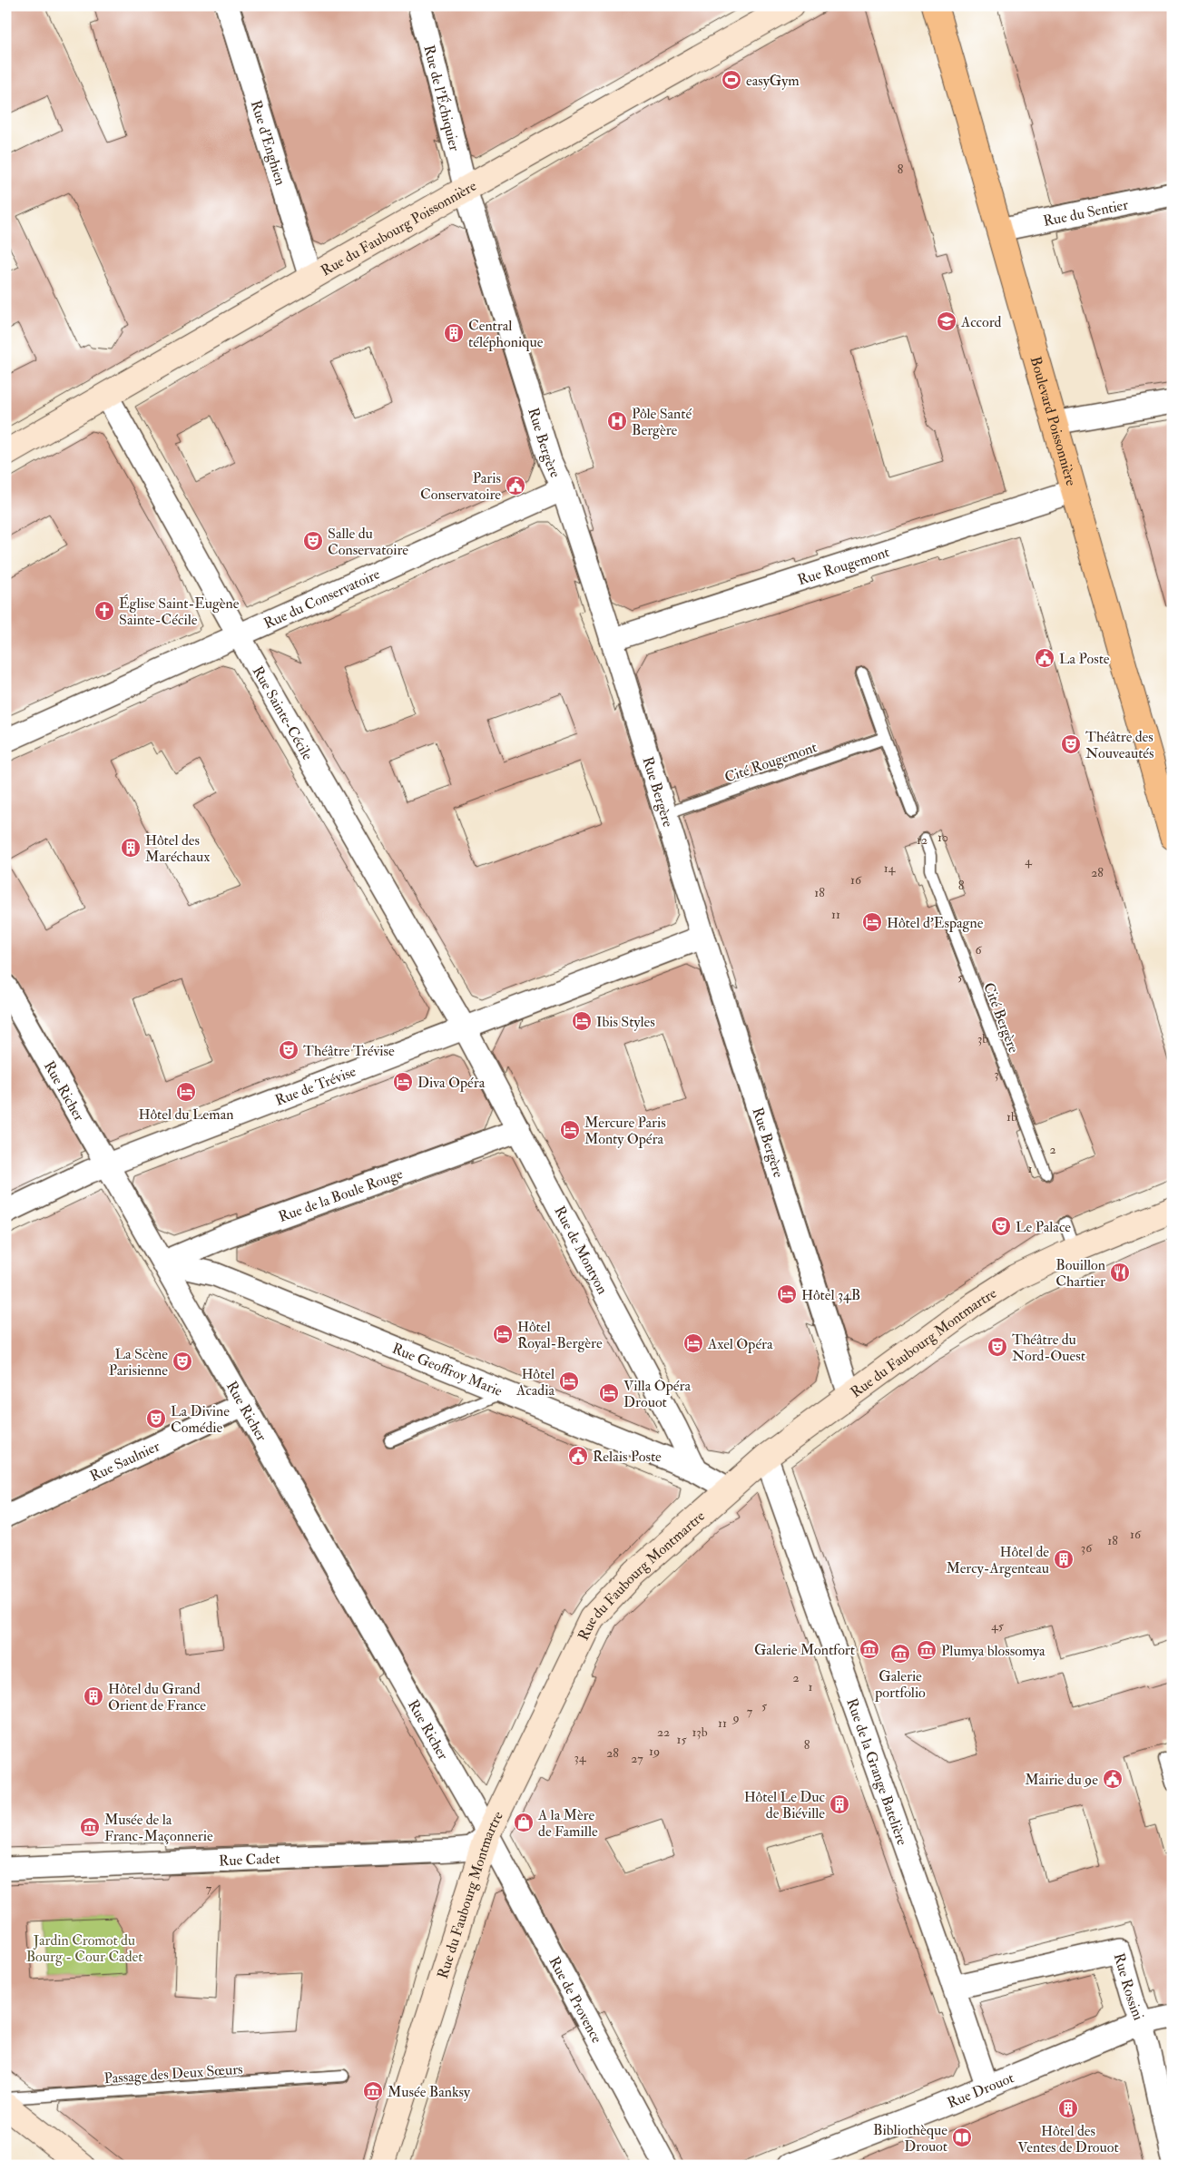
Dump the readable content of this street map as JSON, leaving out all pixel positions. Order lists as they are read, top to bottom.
{
  "streets": {
    "main road": ["Boulevard Poissonnière"],
    "street": [
      "Rue de l'Échiquier",
      "Rue d'Enghien",
      "Rue du Sentier",
      "Rue du Faubourg Poissonnière",
      "Rue Bergère",
      "Rue Rougemont",
      "Rue du Conservatoire",
      "Rue Sainte-Cécile",
      "Rue de Trévise",
      "Rue Richer",
      "Rue de la Boule Rouge",
      "Rue de Montyon",
      "Rue du Faubourg Montmartre",
      "Rue Geoffroy Marie",
      "Rue Saulnier",
      "Rue de la Grange Batelière",
      "Rue Cadet",
      "Rue Rossini",
      "Rue de Provence",
      "Rue Drouot"
    ],
    "lane": ["Cité Rougemont", "Cité Bergère", "Passage des Deux Sœurs"]
  },
  "crossings": [
    ["Rue de l'Échiquier", "Rue du Faubourg Poissonnière"],
    ["Rue de l'Échiquier", "Rue Bergère"],
    ["Rue d'Enghien", "Rue du Faubourg Poissonnière"],
    ["Rue du Sentier", "Boulevard Poissonnière"],
    ["Rue du Faubourg Poissonnière", "Rue Bergère"],
    ["Rue du Faubourg Poissonnière", "Rue Sainte-Cécile"],
    ["Boulevard Poissonnière", "Rue Rougemont"],
    ["Rue Bergère", "Rue Rougemont"],
    ["Rue Bergère", "Rue du Conservatoire"],
    ["Rue Bergère", "Cité Rougemont"],
    ["Rue Bergère", "Rue de Trévise"],
    ["Rue Bergère", "Rue du Faubourg Montmartre"],
    ["Rue du Conservatoire", "Rue Sainte-Cécile"],
    ["Rue Sainte-Cécile", "Rue de Trévise"],
    ["Rue Sainte-Cécile", "Rue de Montyon"],
    ["Rue de Trévise", "Rue Richer"],
    ["Rue de Trévise", "Rue de Montyon"],
    ["Rue Richer", "Rue de la Boule Rouge"],
    ["Rue Richer", "Rue du Faubourg Montmartre"],
    ["Rue Richer", "Rue Geoffroy Marie"],
    ["Rue Richer", "Rue Saulnier"],
    ["Rue Richer", "Rue Cadet"],
    ["Rue Richer", "Rue de Provence"],
    ["Rue de la Boule Rouge", "Rue de Montyon"],
    ["Rue de la Boule Rouge", "Rue Geoffroy Marie"],
    ["Rue de Montyon", "Rue Geoffroy Marie"],
    ["Rue du Faubourg Montmartre", "Rue Geoffroy Marie"],
    ["Rue du Faubourg Montmartre", "Rue de la Grange Batelière"],
    ["Rue du Faubourg Montmartre", "Rue Cadet"],
    ["Rue du Faubourg Montmartre", "Rue de Provence"],
    ["Rue de la Grange Batelière", "Rue Rossini"],
    ["Rue de la Grange Batelière", "Rue Drouot"],
    ["Rue Cadet", "Rue de Provence"],
    ["Rue Rossini", "Rue Drouot"]
  ],
  "parks": ["Jardin Cromot du Bourg - Cour Cadet"],
  "places": {
    "sports": ["easyGym"],
    "school or university": ["Accord"],
    "building": [
      "Central téléphonique",
      "Hôtel des Maréchaux",
      "Hôtel de Mercy-Argenteau",
      "Hôtel du Grand Orient de France",
      "Hôtel Le Duc de Biéville",
      "Hôtel des Ventes de Drouot"
    ],
    "hospital": ["Pôle Santé Bergère"],
    "public building": [
      "Paris Conservatoire",
      "La Poste",
      "Relais Poste",
      "Mairie du 9e"
    ],
    "theatre": [
      "Salle du Conservatoire",
      "Théâtre des Nouveautés",
      "Théâtre Trévise",
      "Le Palace",
      "Théâtre du Nord-Ouest",
      "La Scène Parisienne",
      "La Divine Comédie"
    ],
    "church": ["Église Saint-Eugène Sainte-Cécile"],
    "hotel": [
      "Hôtel d'Espagne",
      "Ibis Styles",
      "Diva Opéra",
      "Hôtel du Leman",
      "Mercure Paris Monty Opéra",
      "Hôtel 34B",
      "Hôtel Royal-Bergère",
      "Axel Opéra",
      "Hôtel Acadia",
      "Villa Opéra Drouot"
    ],
    "restaurant": ["Bouillon Chartier"],
    "museum": [
      "Galerie Montfort",
      "Plumya blossomya",
      "Galerie portfolio",
      "Musée de la Franc-Maçonnerie",
      "Musée Banksy"
    ],
    "shop": ["A la Mère de Famille"],
    "library": ["Bibliothèque Drouot"]
  },
  "house_numbers": [
    "8",
    "10",
    "12",
    "4",
    "14",
    "28",
    "16",
    "8",
    "18",
    "11",
    "6",
    "5",
    "3b",
    "3",
    "1b",
    "2",
    "1",
    "16",
    "18",
    "36",
    "45",
    "2",
    "1",
    "5",
    "7",
    "9",
    "11",
    "22",
    "13b",
    "15",
    "8",
    "19",
    "28",
    "34",
    "27",
    "7"
  ]
}
